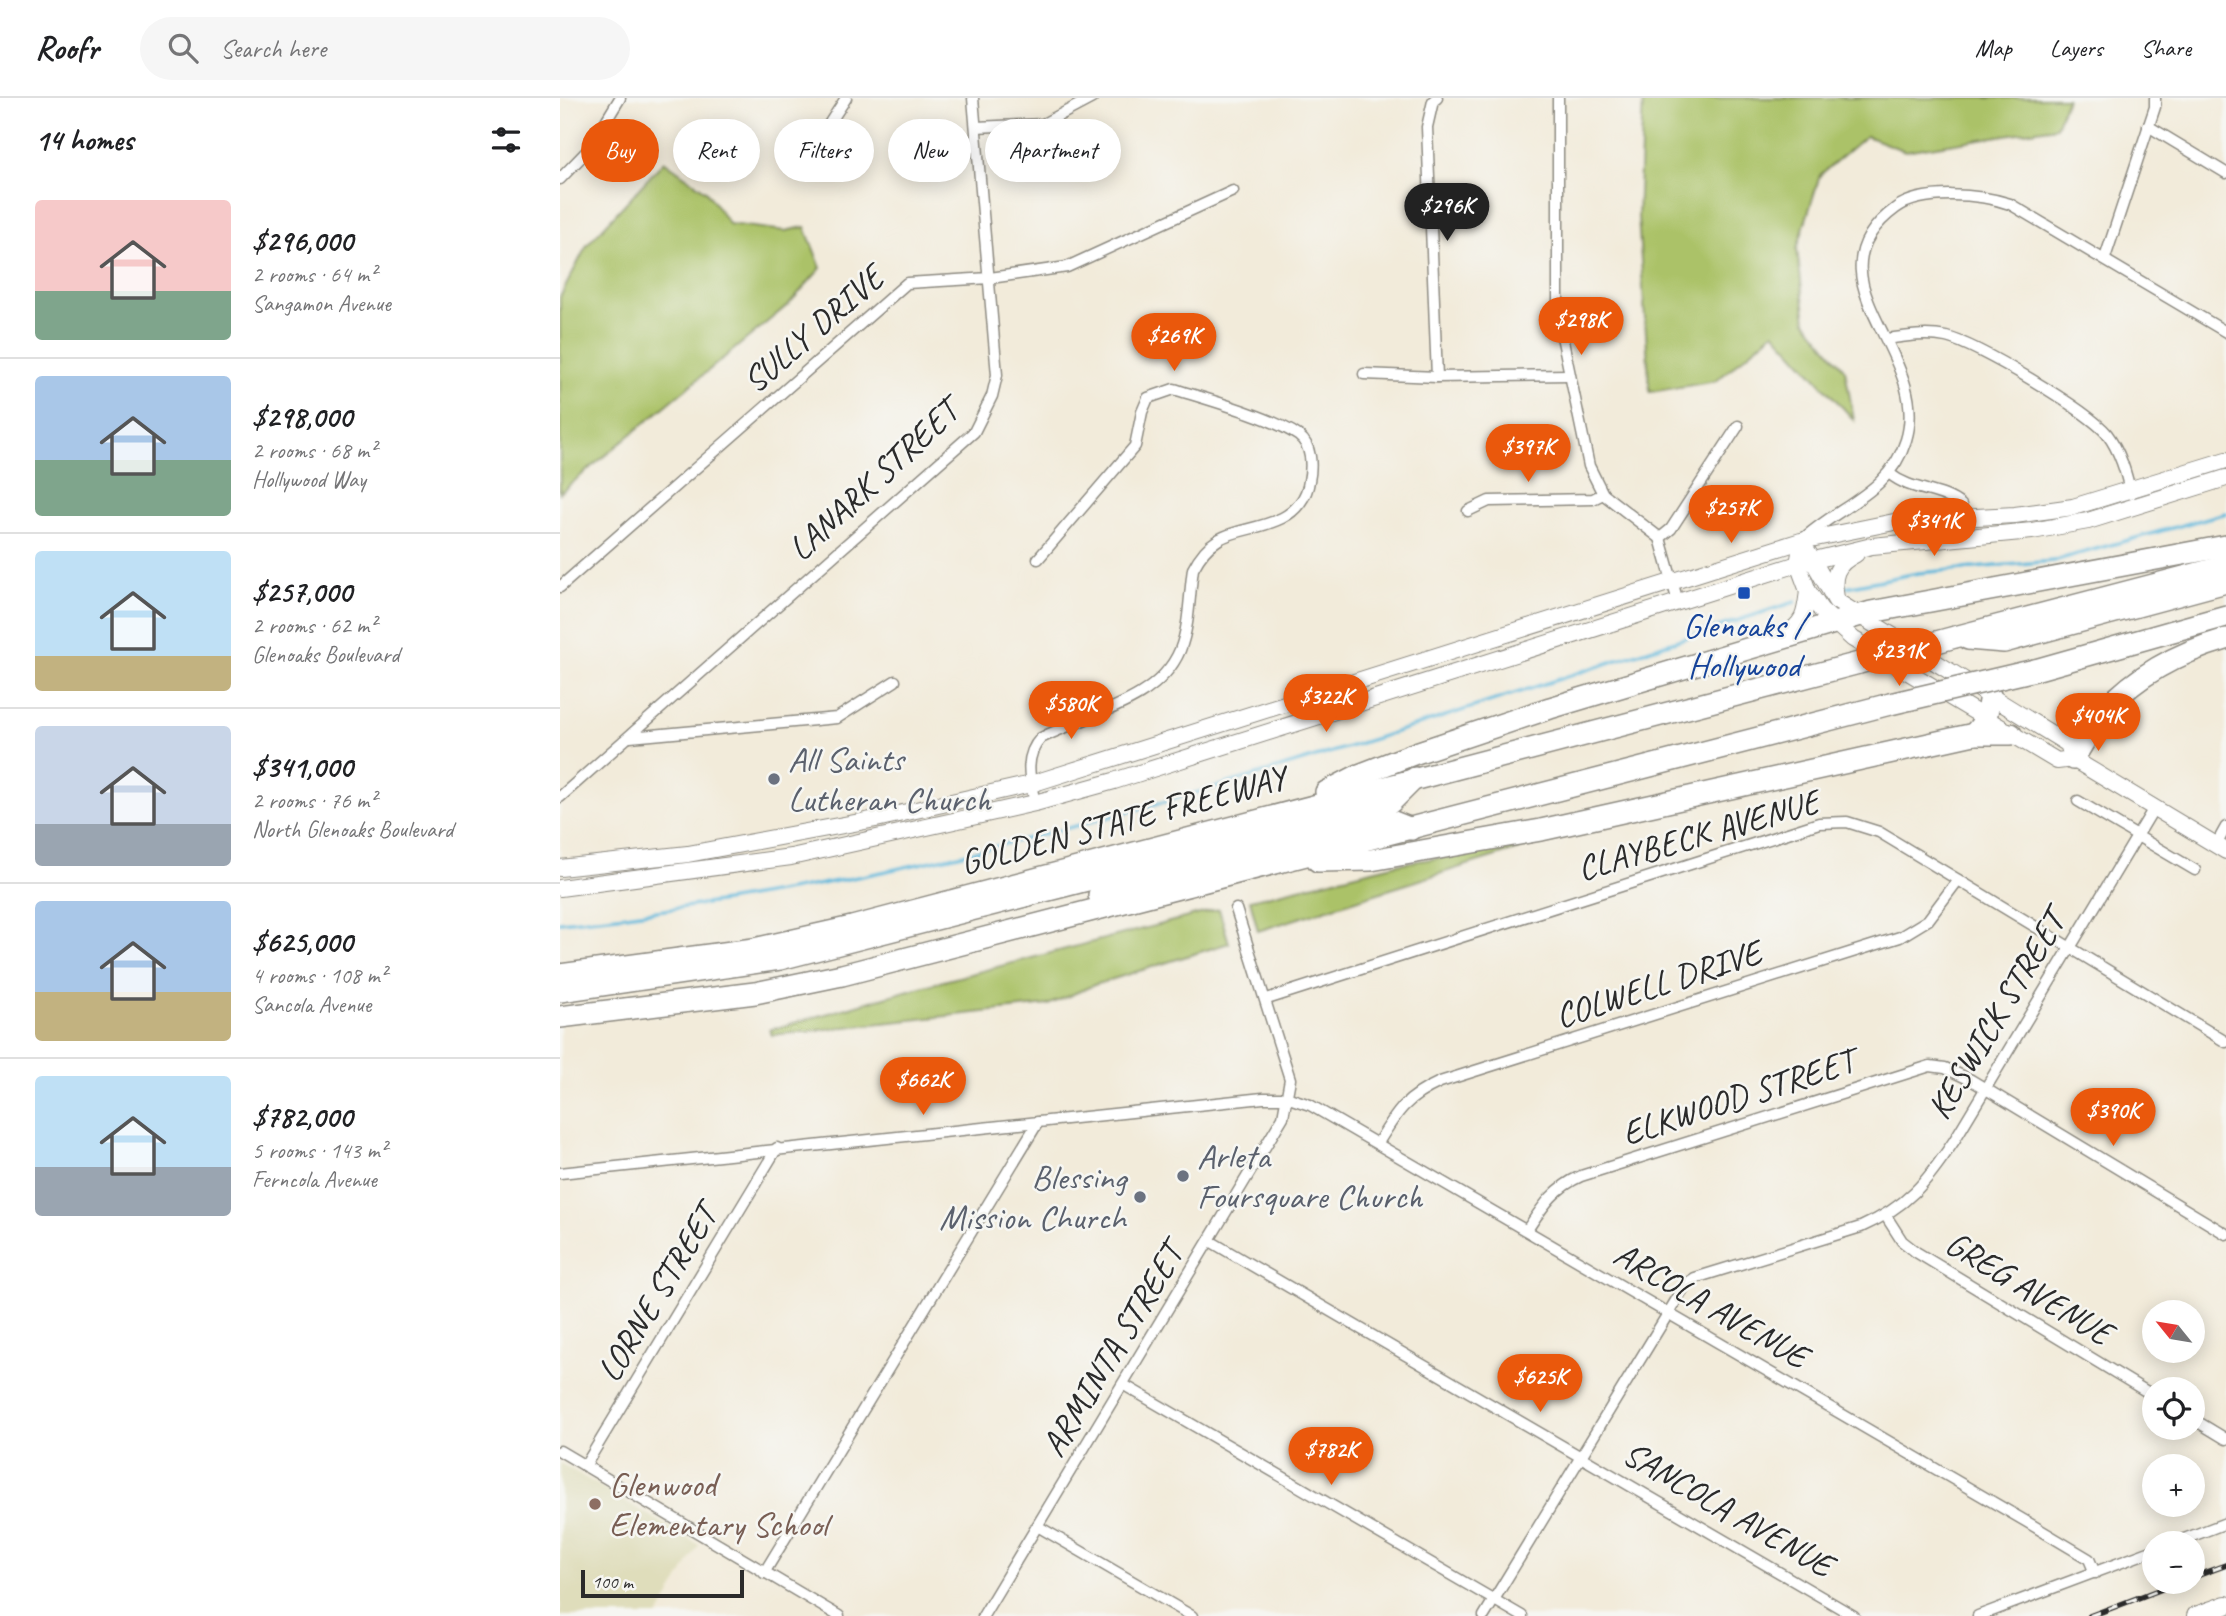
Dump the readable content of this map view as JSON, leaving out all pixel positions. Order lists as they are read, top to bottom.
{
  "streets": {
    "highway": ["GOLDEN STATE FREEWAY"],
    "street": [
      "SULLY DRIVE",
      "LANARK STREET",
      "CLAYBECK AVENUE",
      "COLWELL DRIVE",
      "KESWICK STREET",
      "ELKWOOD STREET",
      "GREG AVENUE",
      "LORNE STREET",
      "ARCOLA AVENUE",
      "ARMINTA STREET",
      "SANCOLA AVENUE"
    ]
  },
  "crossings": [
    ["SULLY DRIVE", "LANARK STREET"],
    ["CLAYBECK AVENUE", "COLWELL DRIVE"],
    ["CLAYBECK AVENUE", "KESWICK STREET"],
    ["CLAYBECK AVENUE", "ARMINTA STREET"],
    ["COLWELL DRIVE", "ARCOLA AVENUE"],
    ["KESWICK STREET", "ELKWOOD STREET"],
    ["KESWICK STREET", "GREG AVENUE"],
    ["KESWICK STREET", "ARCOLA AVENUE"],
    ["KESWICK STREET", "SANCOLA AVENUE"],
    ["ELKWOOD STREET", "ARCOLA AVENUE"],
    ["ARCOLA AVENUE", "ARMINTA STREET"],
    ["ARMINTA STREET", "SANCOLA AVENUE"]
  ],
  "places": {
    "transit": ["Glenoaks / Hollywood"],
    "other": [
      "All Saints Lutheran Church",
      "Arleta Foursquare Church",
      "Blessing Mission Church",
      "Glenwood Elementary School"
    ]
  },
  "scale_bar": "100 m",
  "north": "top left",
  "page": {
    "header": "Roofr",
    "search": "Search here",
    "nav": ["Map", "Layers", "Share"],
    "heading": "14 homes",
    "chip": [
      "Buy",
      "Rent",
      "Filters",
      "New",
      "Apartment"
    ],
    "list": [
      {
        "name": "$296,000",
        "note": "2 rooms · 64 m² · Sangamon Avenue"
      },
      {
        "name": "$298,000",
        "note": "2 rooms · 68 m² · Hollywood Way"
      },
      {
        "name": "$257,000",
        "note": "2 rooms · 62 m² · Glenoaks Boulevard"
      },
      {
        "name": "$341,000",
        "note": "2 rooms · 76 m² · North Glenoaks Boulevard"
      },
      {
        "name": "$625,000",
        "note": "4 rooms · 108 m² · Sancola Avenue"
      },
      {
        "name": "$782,000",
        "note": "5 rooms · 143 m² · Ferncola Avenue"
      }
    ],
    "price": [
      "$296K",
      "$298K",
      "$269K",
      "$397K",
      "$257K",
      "$341K",
      "$231K",
      "$322K",
      "$580K",
      "$404K",
      "$662K",
      "$390K",
      "$625K",
      "$782K"
    ],
    "map_buttons": ["+", "−"],
    "scale": "100 m"
  }
}
